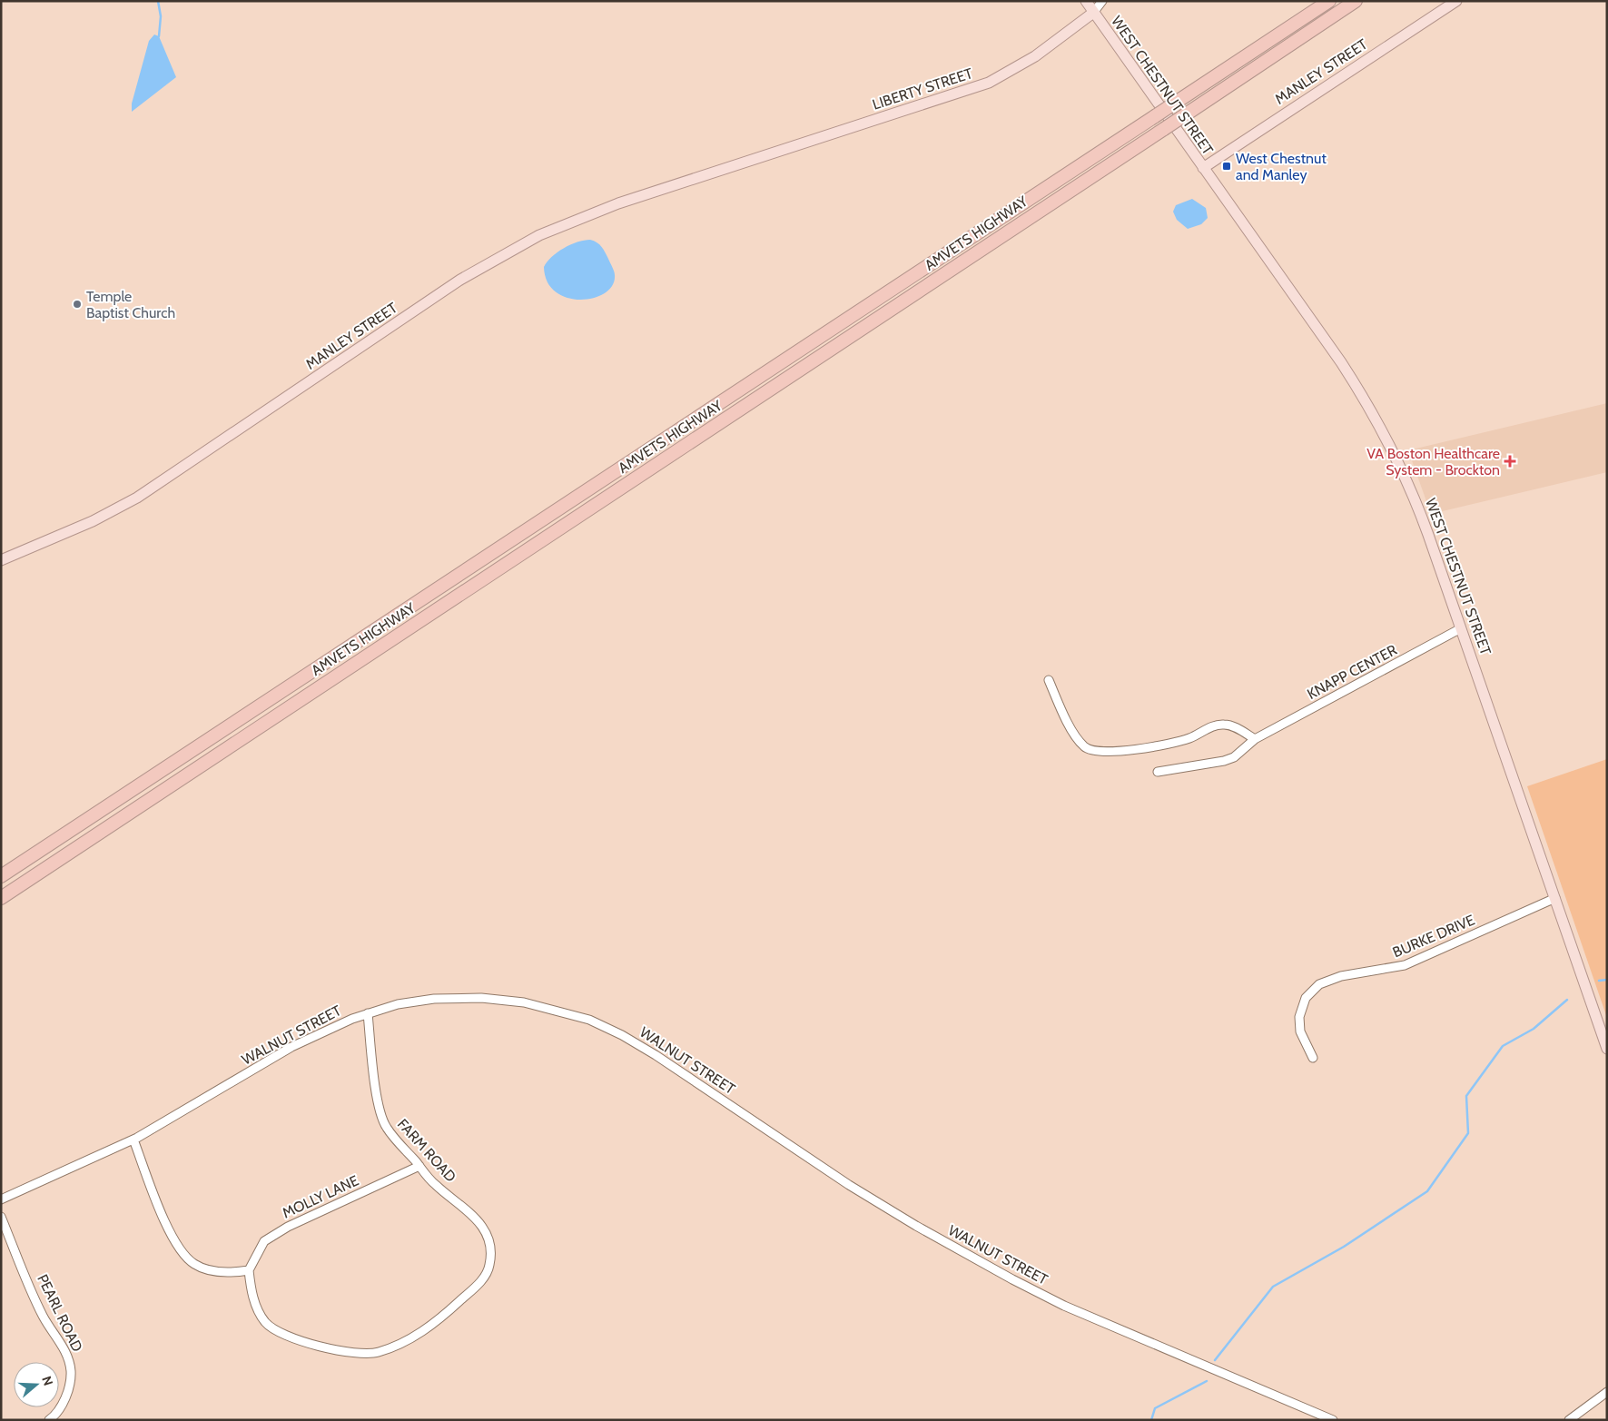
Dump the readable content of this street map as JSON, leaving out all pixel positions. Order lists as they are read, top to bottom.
{
  "streets": {
    "highway": ["AMVETS HIGHWAY"],
    "main road": ["MANLEY STREET", "WEST CHESTNUT STREET", "LIBERTY STREET"],
    "street": [
      "KNAPP CENTER",
      "BURKE DRIVE",
      "WALNUT STREET",
      "FARM ROAD",
      "MOLLY LANE",
      "PEARL ROAD"
    ]
  },
  "crossings": [
    ["MANLEY STREET", "WEST CHESTNUT STREET"],
    ["MANLEY STREET", "LIBERTY STREET"],
    ["WEST CHESTNUT STREET", "LIBERTY STREET"],
    ["WEST CHESTNUT STREET", "KNAPP CENTER"],
    ["WEST CHESTNUT STREET", "BURKE DRIVE"],
    ["WALNUT STREET", "FARM ROAD"],
    ["FARM ROAD", "MOLLY LANE"]
  ],
  "places": {
    "transit": ["West Chestnut and Manley"],
    "other": ["Temple Baptist Church"],
    "health": ["VA Boston Healthcare System - Brockton"]
  },
  "north": "right"
}
